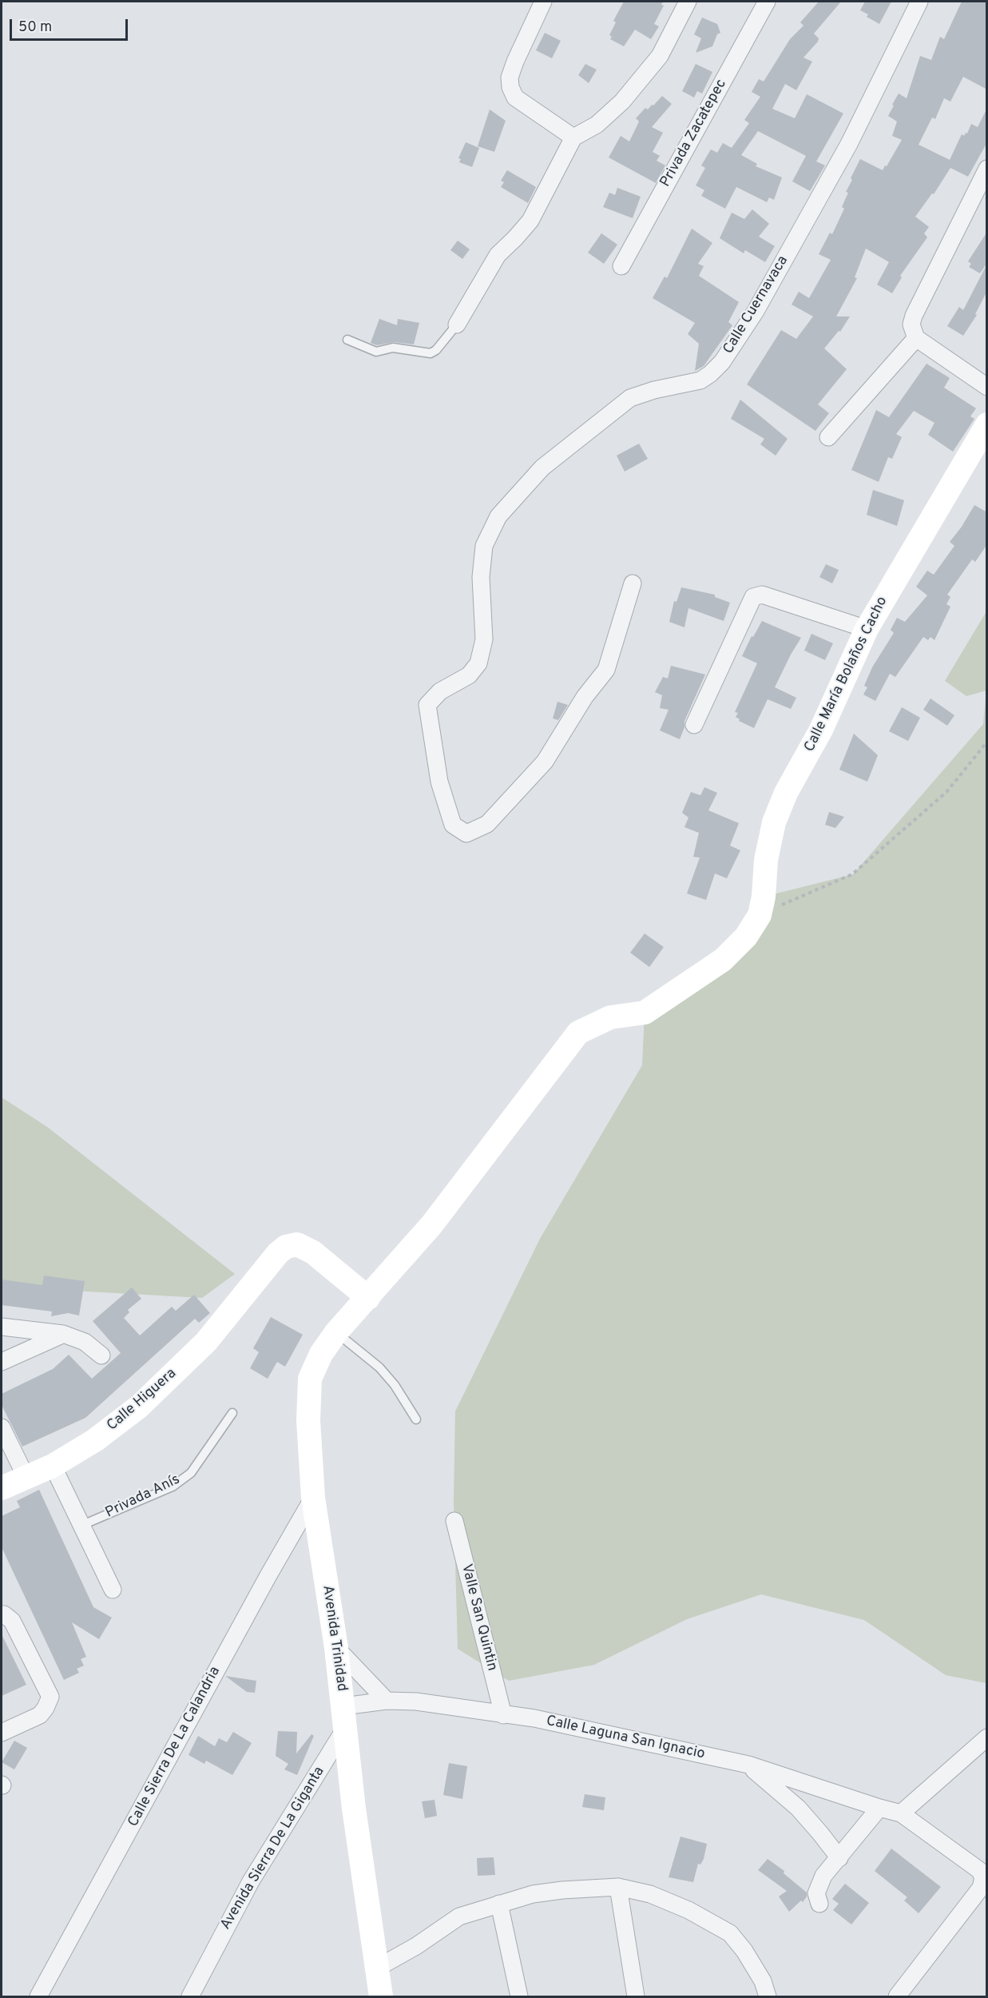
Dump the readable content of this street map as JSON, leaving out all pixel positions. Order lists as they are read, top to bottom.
{
  "streets": {
    "street": [
      "Privada Zacatepec",
      "Calle Cuernavaca",
      "Calle María Bolaños Cacho",
      "Calle Higuera",
      "Valle San Quintin",
      "Avenida Trinidad",
      "Calle Laguna San Ignacio",
      "Calle Sierra De La Calandria",
      "Avenida Sierra De La Giganta"
    ],
    "lane": ["Privada Anís"]
  },
  "crossings": [
    ["Calle María Bolaños Cacho", "Avenida Trinidad"],
    ["Calle Higuera", "Avenida Trinidad"],
    ["Valle San Quintin", "Calle Laguna San Ignacio"],
    ["Avenida Trinidad", "Calle Laguna San Ignacio"],
    ["Avenida Trinidad", "Calle Sierra De La Calandria"],
    ["Avenida Trinidad", "Avenida Sierra De La Giganta"],
    ["Calle Laguna San Ignacio", "Avenida Sierra De La Giganta"]
  ],
  "scale_bar": "50 m"
}
